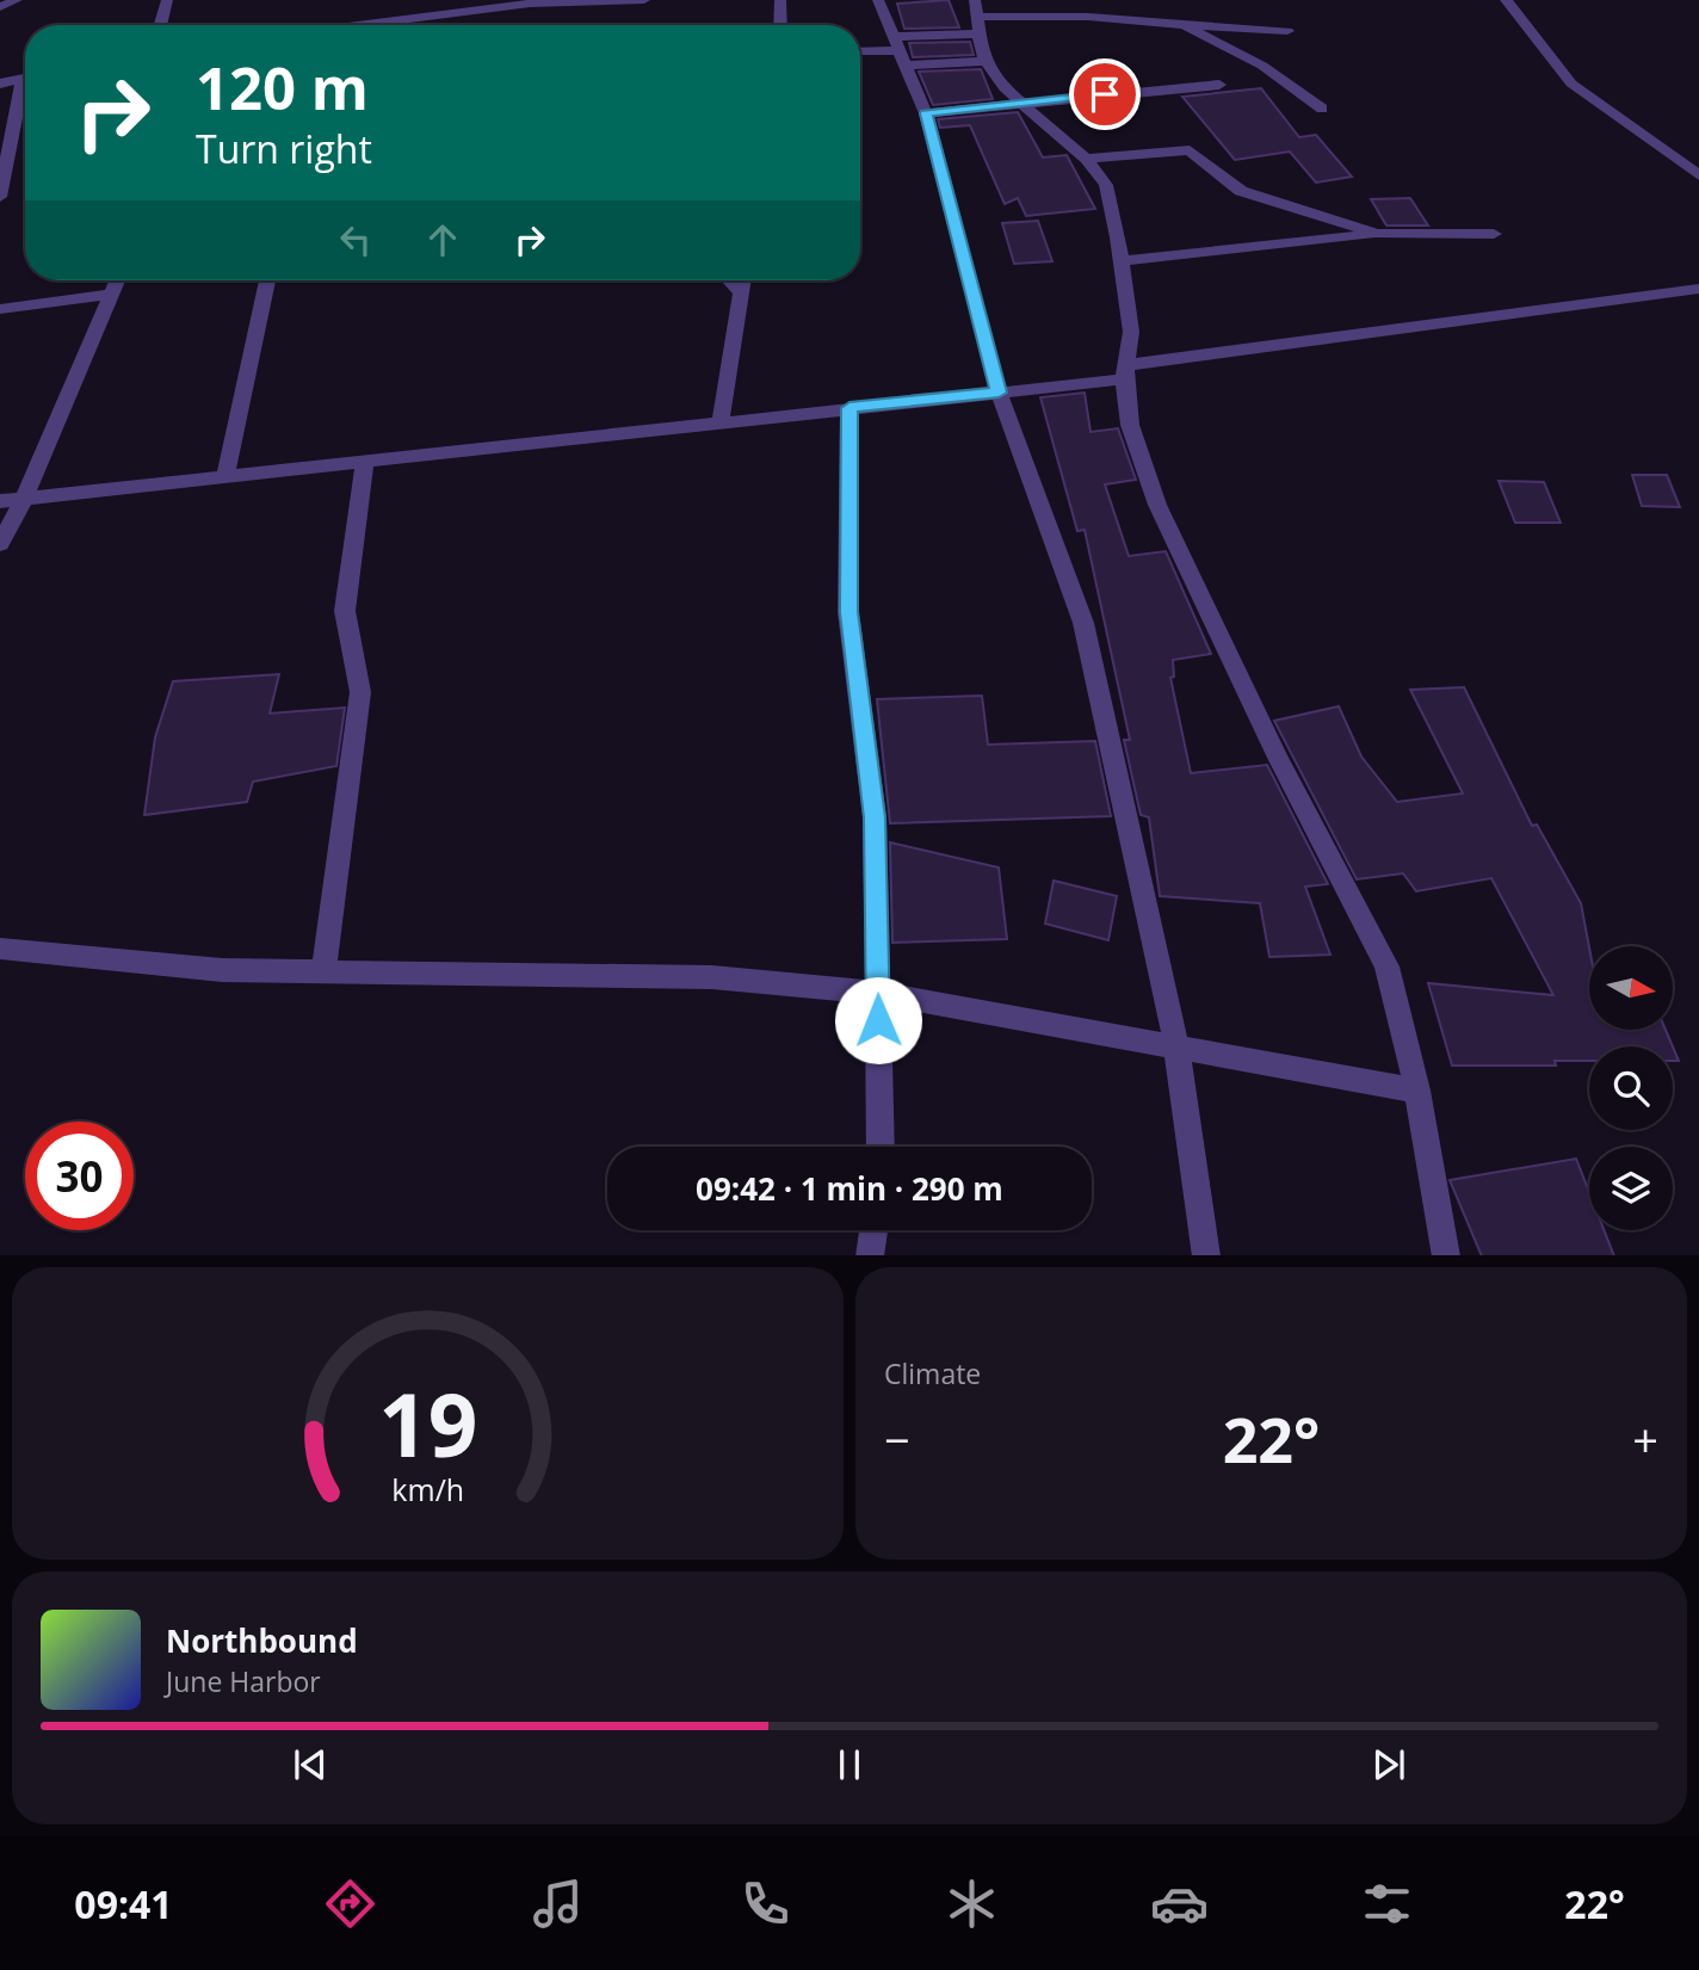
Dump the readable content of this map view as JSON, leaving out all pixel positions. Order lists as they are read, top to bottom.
{
  "north": "right",
  "page": {
    "turn": ["120 m", "Turn right"],
    "limit": "30",
    "trip": "09:42 · 1 min · 290 m",
    "tile": "Climate",
    "heat": ["−", "22°", "+"],
    "song": ["Northbound", "June Harbor"],
    "tabs": ["09:41", "22°"],
    "gauge": ["19", "km/h"]
  }
}
